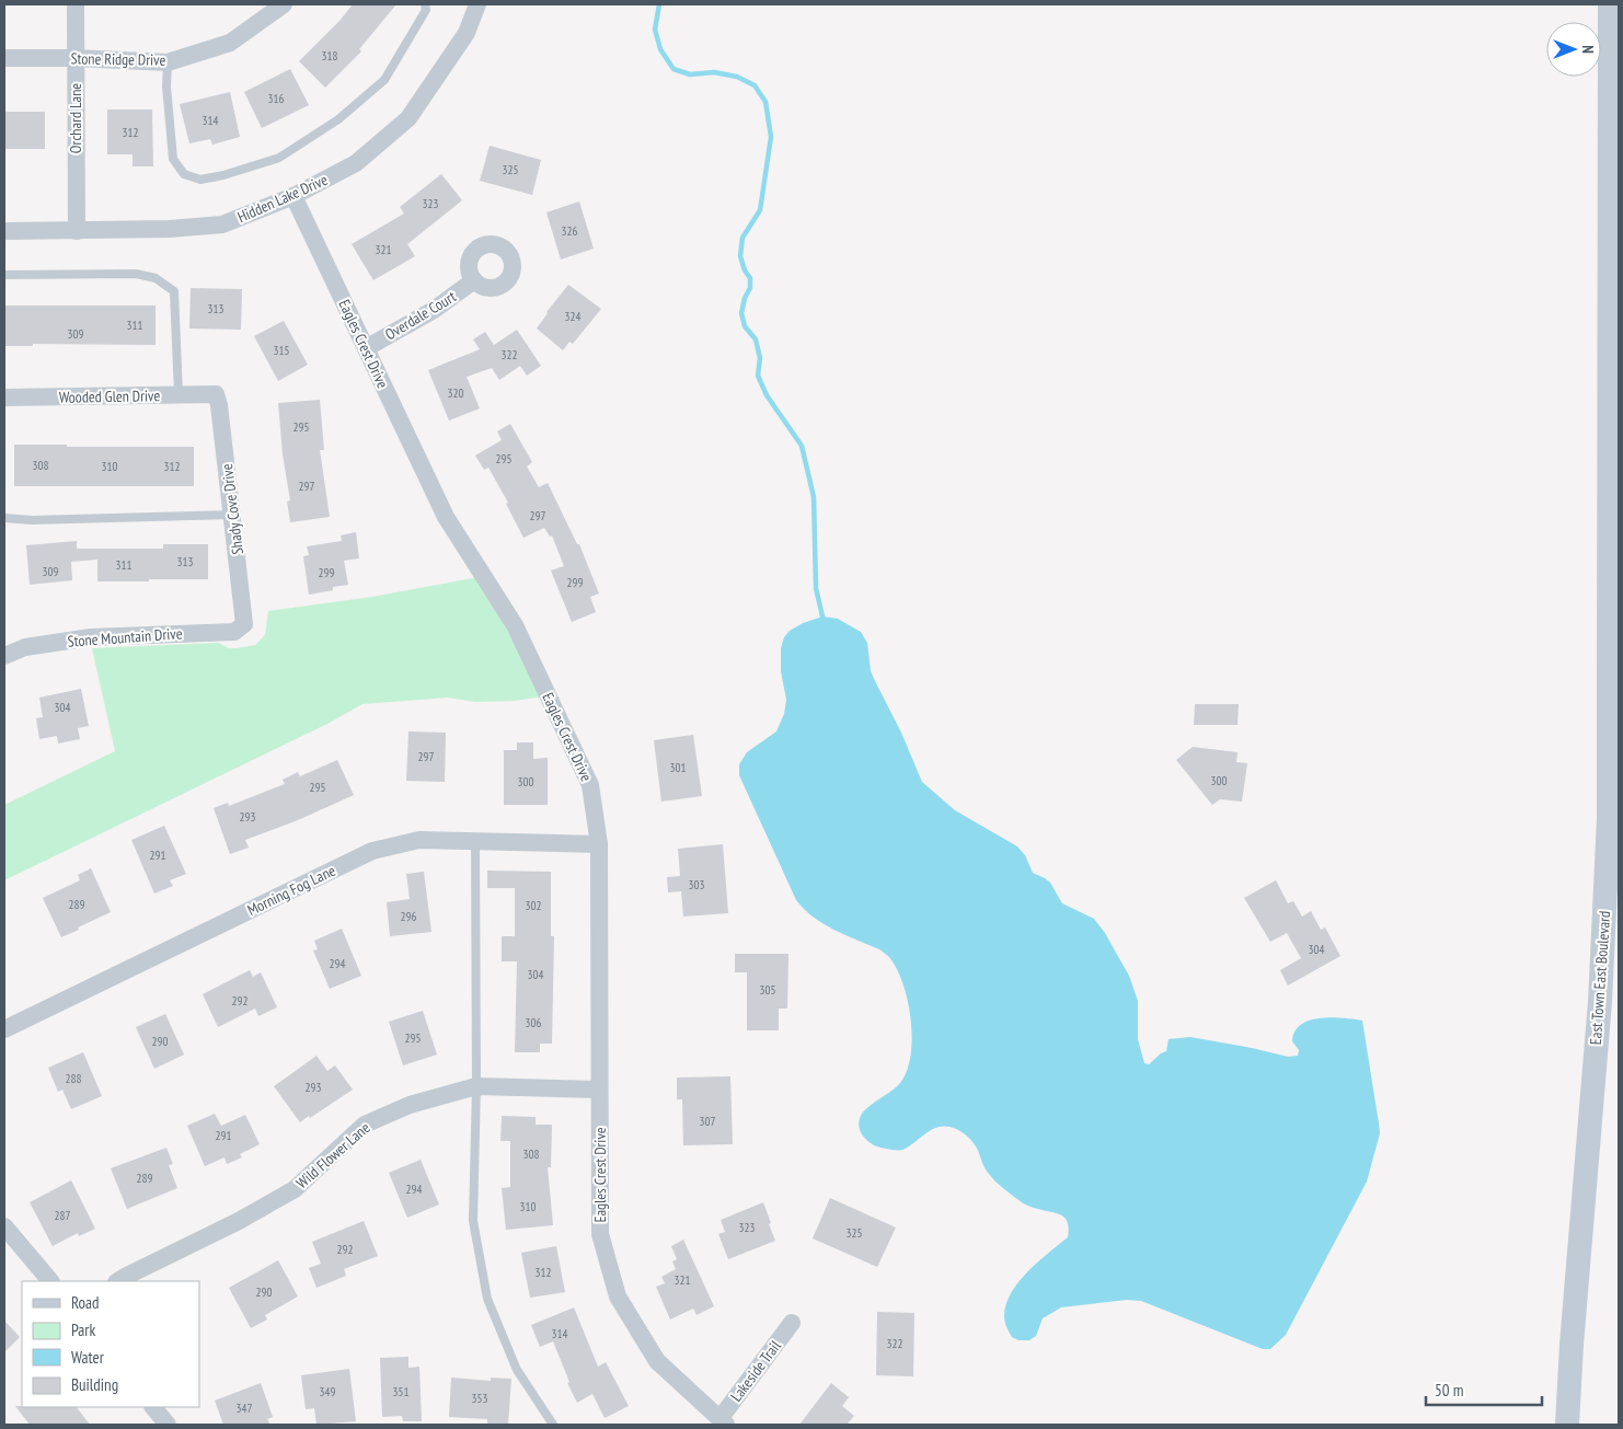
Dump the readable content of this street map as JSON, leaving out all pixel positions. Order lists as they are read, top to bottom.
{
  "streets": {
    "street": [
      "Stone Ridge Drive",
      "Orchard Lane",
      "Hidden Lake Drive",
      "Overdale Court",
      "Eagles Crest Drive",
      "Wooded Glen Drive",
      "Shady Cove Drive",
      "Stone Mountain Drive",
      "Morning Fog Lane",
      "East Town East Boulevard",
      "Wild Flower Lane",
      "Lakeside Trail"
    ]
  },
  "crossings": [
    ["Stone Ridge Drive", "Orchard Lane"],
    ["Orchard Lane", "Hidden Lake Drive"],
    ["Hidden Lake Drive", "Eagles Crest Drive"],
    ["Overdale Court", "Eagles Crest Drive"],
    ["Eagles Crest Drive", "Morning Fog Lane"],
    ["Eagles Crest Drive", "Wild Flower Lane"],
    ["Eagles Crest Drive", "Lakeside Trail"],
    ["Wooded Glen Drive", "Shady Cove Drive"],
    ["Shady Cove Drive", "Stone Mountain Drive"]
  ],
  "house_numbers": [
    "318",
    "316",
    "314",
    "312",
    "325",
    "323",
    "326",
    "321",
    "313",
    "324",
    "311",
    "309",
    "315",
    "322",
    "320",
    "295",
    "295",
    "308",
    "310",
    "312",
    "297",
    "297",
    "313",
    "311",
    "309",
    "299",
    "299",
    "304",
    "297",
    "301",
    "300",
    "300",
    "295",
    "293",
    "291",
    "303",
    "289",
    "302",
    "296",
    "304",
    "294",
    "304",
    "305",
    "292",
    "306",
    "295",
    "290",
    "288",
    "293",
    "307",
    "291",
    "308",
    "289",
    "294",
    "310",
    "287",
    "323",
    "325",
    "292",
    "312",
    "321",
    "290",
    "314",
    "322",
    "349",
    "351",
    "353",
    "347"
  ],
  "legend": [
    "Road",
    "Park",
    "Water",
    "Building"
  ],
  "scale_bar": "50 m",
  "north": "right"
}
